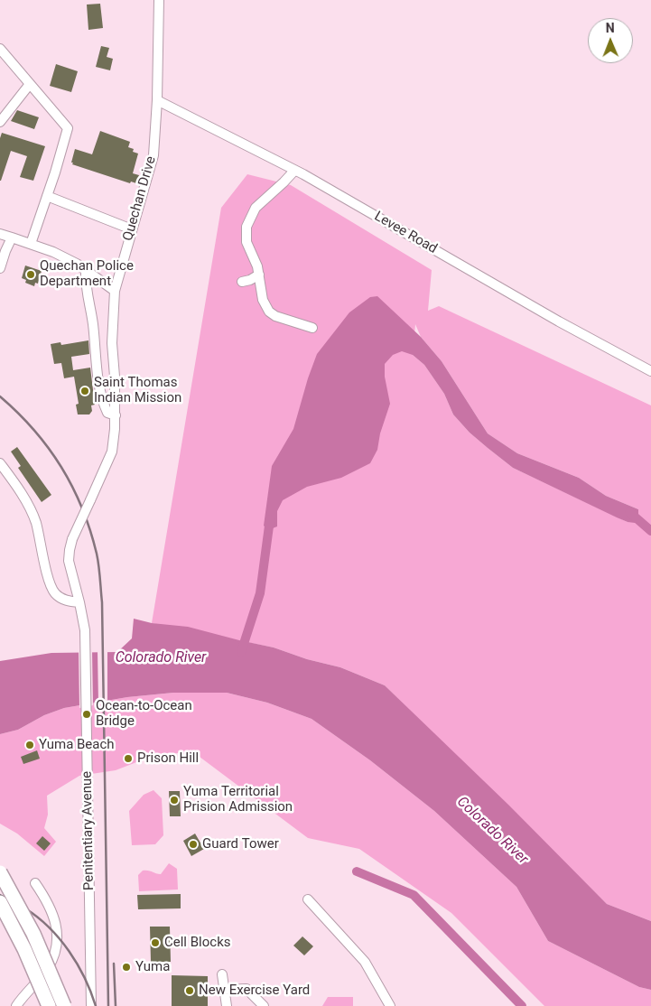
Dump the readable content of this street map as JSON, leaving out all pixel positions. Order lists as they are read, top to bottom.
{
  "streets": {
    "street": ["Quechan Drive", "Levee Road", "Penitentiary Avenue"]
  },
  "crossings": [
    ["Quechan Drive", "Levee Road"],
    ["Quechan Drive", "Penitentiary Avenue"]
  ],
  "water": ["Colorado River"],
  "places": [
    "Quechan Police Department",
    "Saint Thomas Indian Mission",
    "Ocean-to-Ocean Bridge",
    "Yuma Beach",
    "Prison Hill",
    "Yuma Territorial Prision Admission",
    "Guard Tower",
    "Cell Blocks",
    "Yuma",
    "New Exercise Yard"
  ],
  "north": "top"
}
